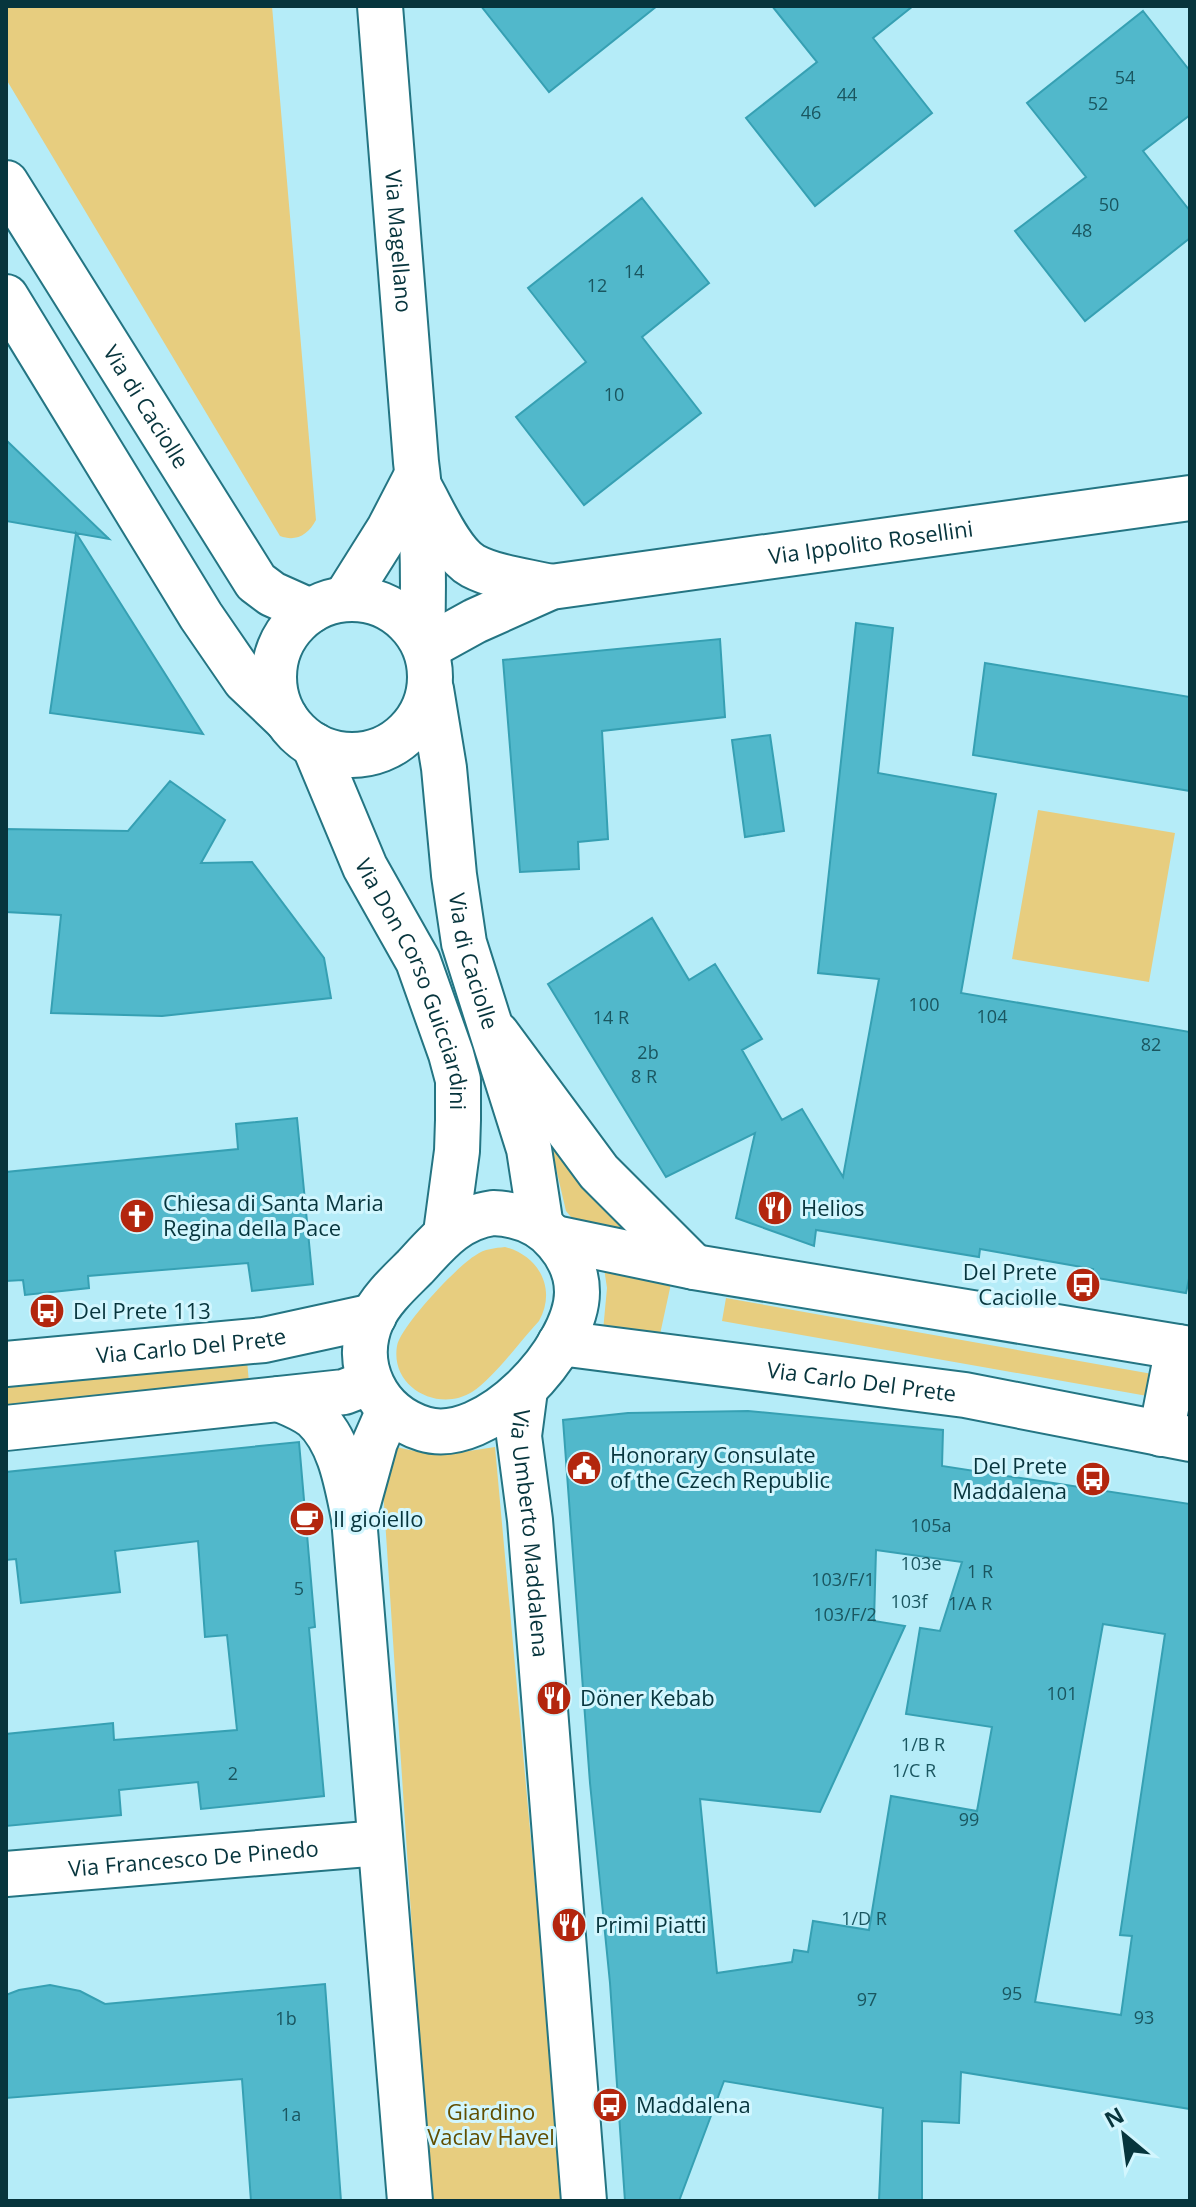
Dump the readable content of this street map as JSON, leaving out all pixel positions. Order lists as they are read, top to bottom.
{
  "streets": {
    "main road": [
      "Via Magellano",
      "Via di Caciolle",
      "Via Ippolito Rosellini",
      "Via Don Corso Guicciardini",
      "Via Carlo Del Prete",
      "Via Umberto Maddalena",
      "Via Francesco De Pinedo"
    ]
  },
  "crossings": [
    ["Via Magellano", "Via di Caciolle"],
    ["Via Magellano", "Via Ippolito Rosellini"],
    ["Via Magellano", "Via Don Corso Guicciardini"],
    ["Via di Caciolle", "Via Ippolito Rosellini"],
    ["Via di Caciolle", "Via Don Corso Guicciardini"],
    ["Via di Caciolle", "Via Carlo Del Prete"],
    ["Via di Caciolle", "Via Umberto Maddalena"],
    ["Via Ippolito Rosellini", "Via Don Corso Guicciardini"],
    ["Via Don Corso Guicciardini", "Via Carlo Del Prete"],
    ["Via Don Corso Guicciardini", "Via Umberto Maddalena"],
    ["Via Carlo Del Prete", "Via Umberto Maddalena"]
  ],
  "parks": ["Giardino Vaclav Havel"],
  "places": {
    "restaurant": ["Helios", "Döner Kebab", "Primi Piatti"],
    "church": ["Chiesa di Santa Maria Regina della Pace"],
    "bus stop": [
      "Del Prete Caciolle",
      "Del Prete 113",
      "Del Prete Maddalena",
      "Maddalena"
    ],
    "public building": ["Honorary Consulate of the Czech Republic"],
    "cafe": ["Il gioiello"]
  },
  "house_numbers": [
    "54",
    "44",
    "52",
    "46",
    "50",
    "48",
    "14",
    "12",
    "10",
    "100",
    "104",
    "14 R",
    "82",
    "2b",
    "8 R",
    "105a",
    "103e",
    "1 R",
    "103/F/1",
    "5",
    "103f",
    "1/A R",
    "103/F/2",
    "101",
    "1/B R",
    "1/C R",
    "2",
    "99",
    "1/D R",
    "95",
    "97",
    "93",
    "1b",
    "1a"
  ],
  "north": "top left"
}
